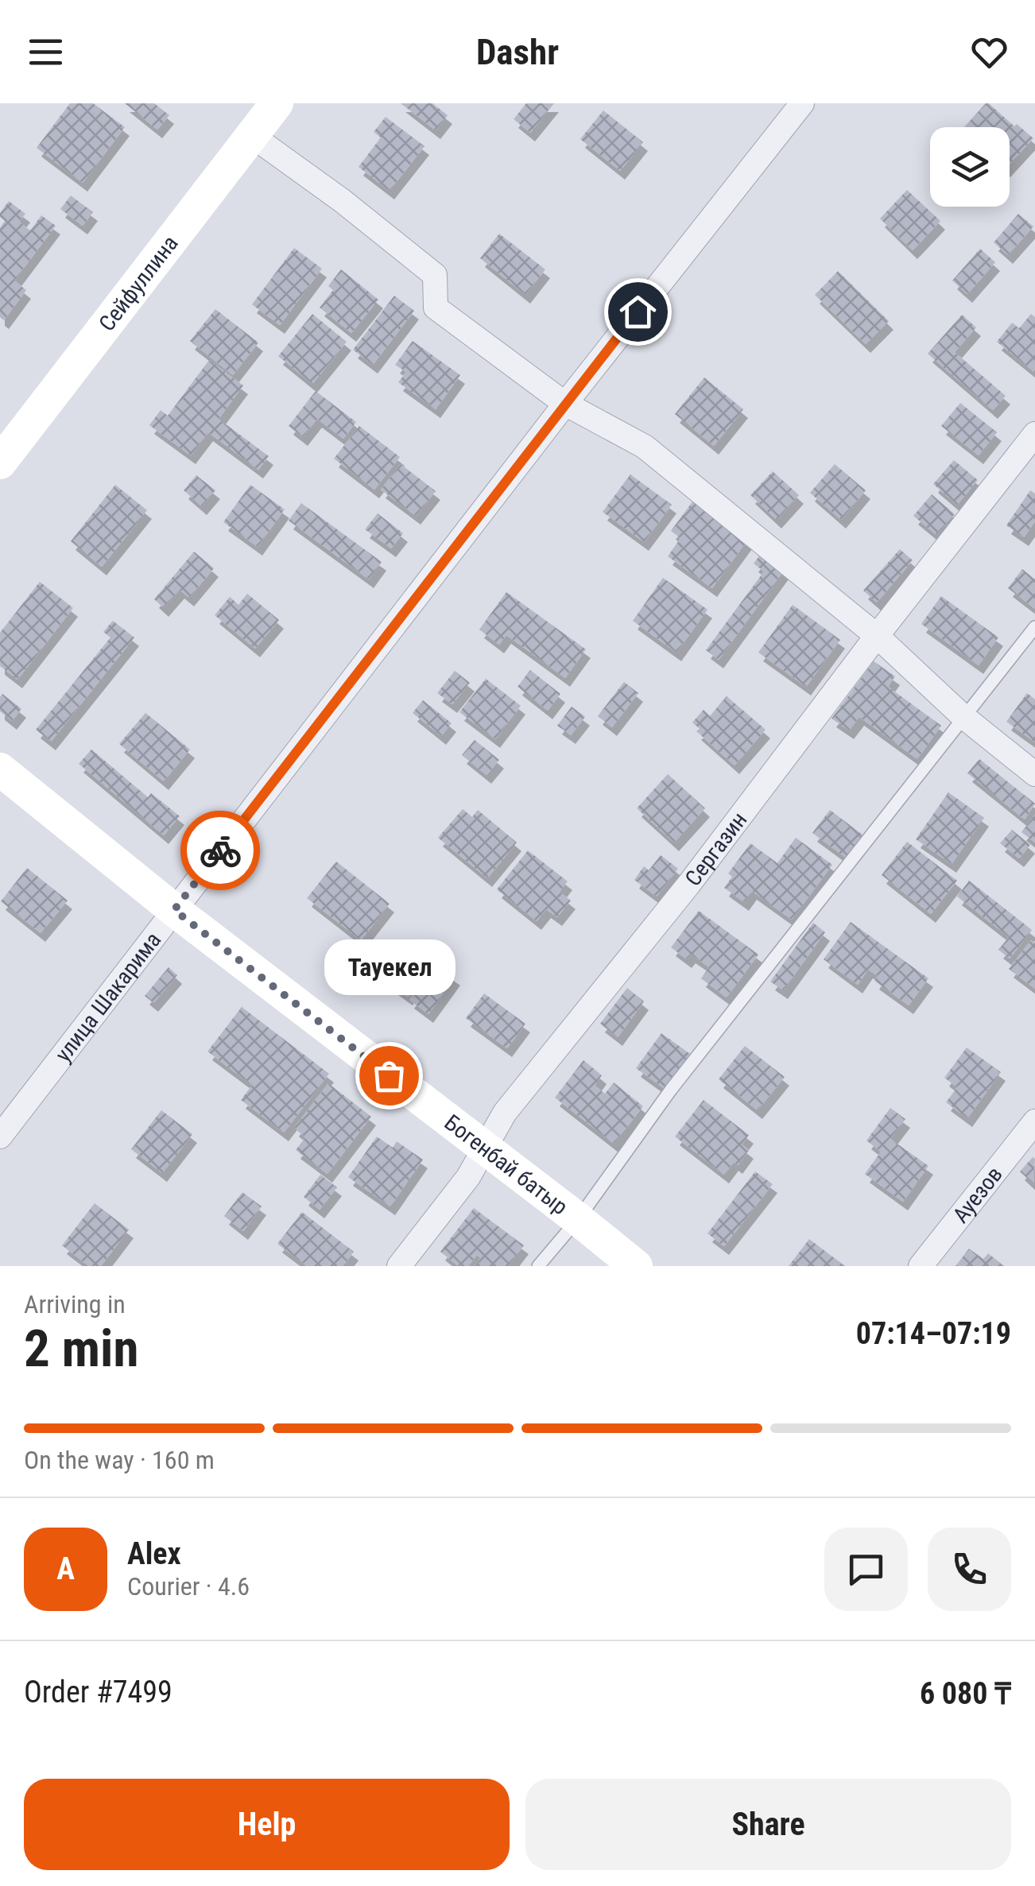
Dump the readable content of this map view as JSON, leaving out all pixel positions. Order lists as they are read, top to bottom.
{
  "streets": {
    "street": [
      "Сейфуллина",
      "Сергазин",
      "улица Шакарима",
      "Богенбай батыр",
      "Ауезов"
    ]
  },
  "crossings": [
    ["Сергазин", "Богенбай батыр"],
    ["улица Шакарима", "Богенбай батыр"]
  ],
  "places": ["Тауекел"],
  "page": {
    "header": "Dashr",
    "bubble": "Тауекел",
    "heading": ["2 min", "Arriving in", "07:14–07:19"],
    "panel": [
      "Alex",
      "Courier · 4.6",
      "Order #7499",
      "6 080 ₸"
    ],
    "bar": "On the way · 160 m",
    "round": "A",
    "buttons": ["Help", "Share"]
  }
}
